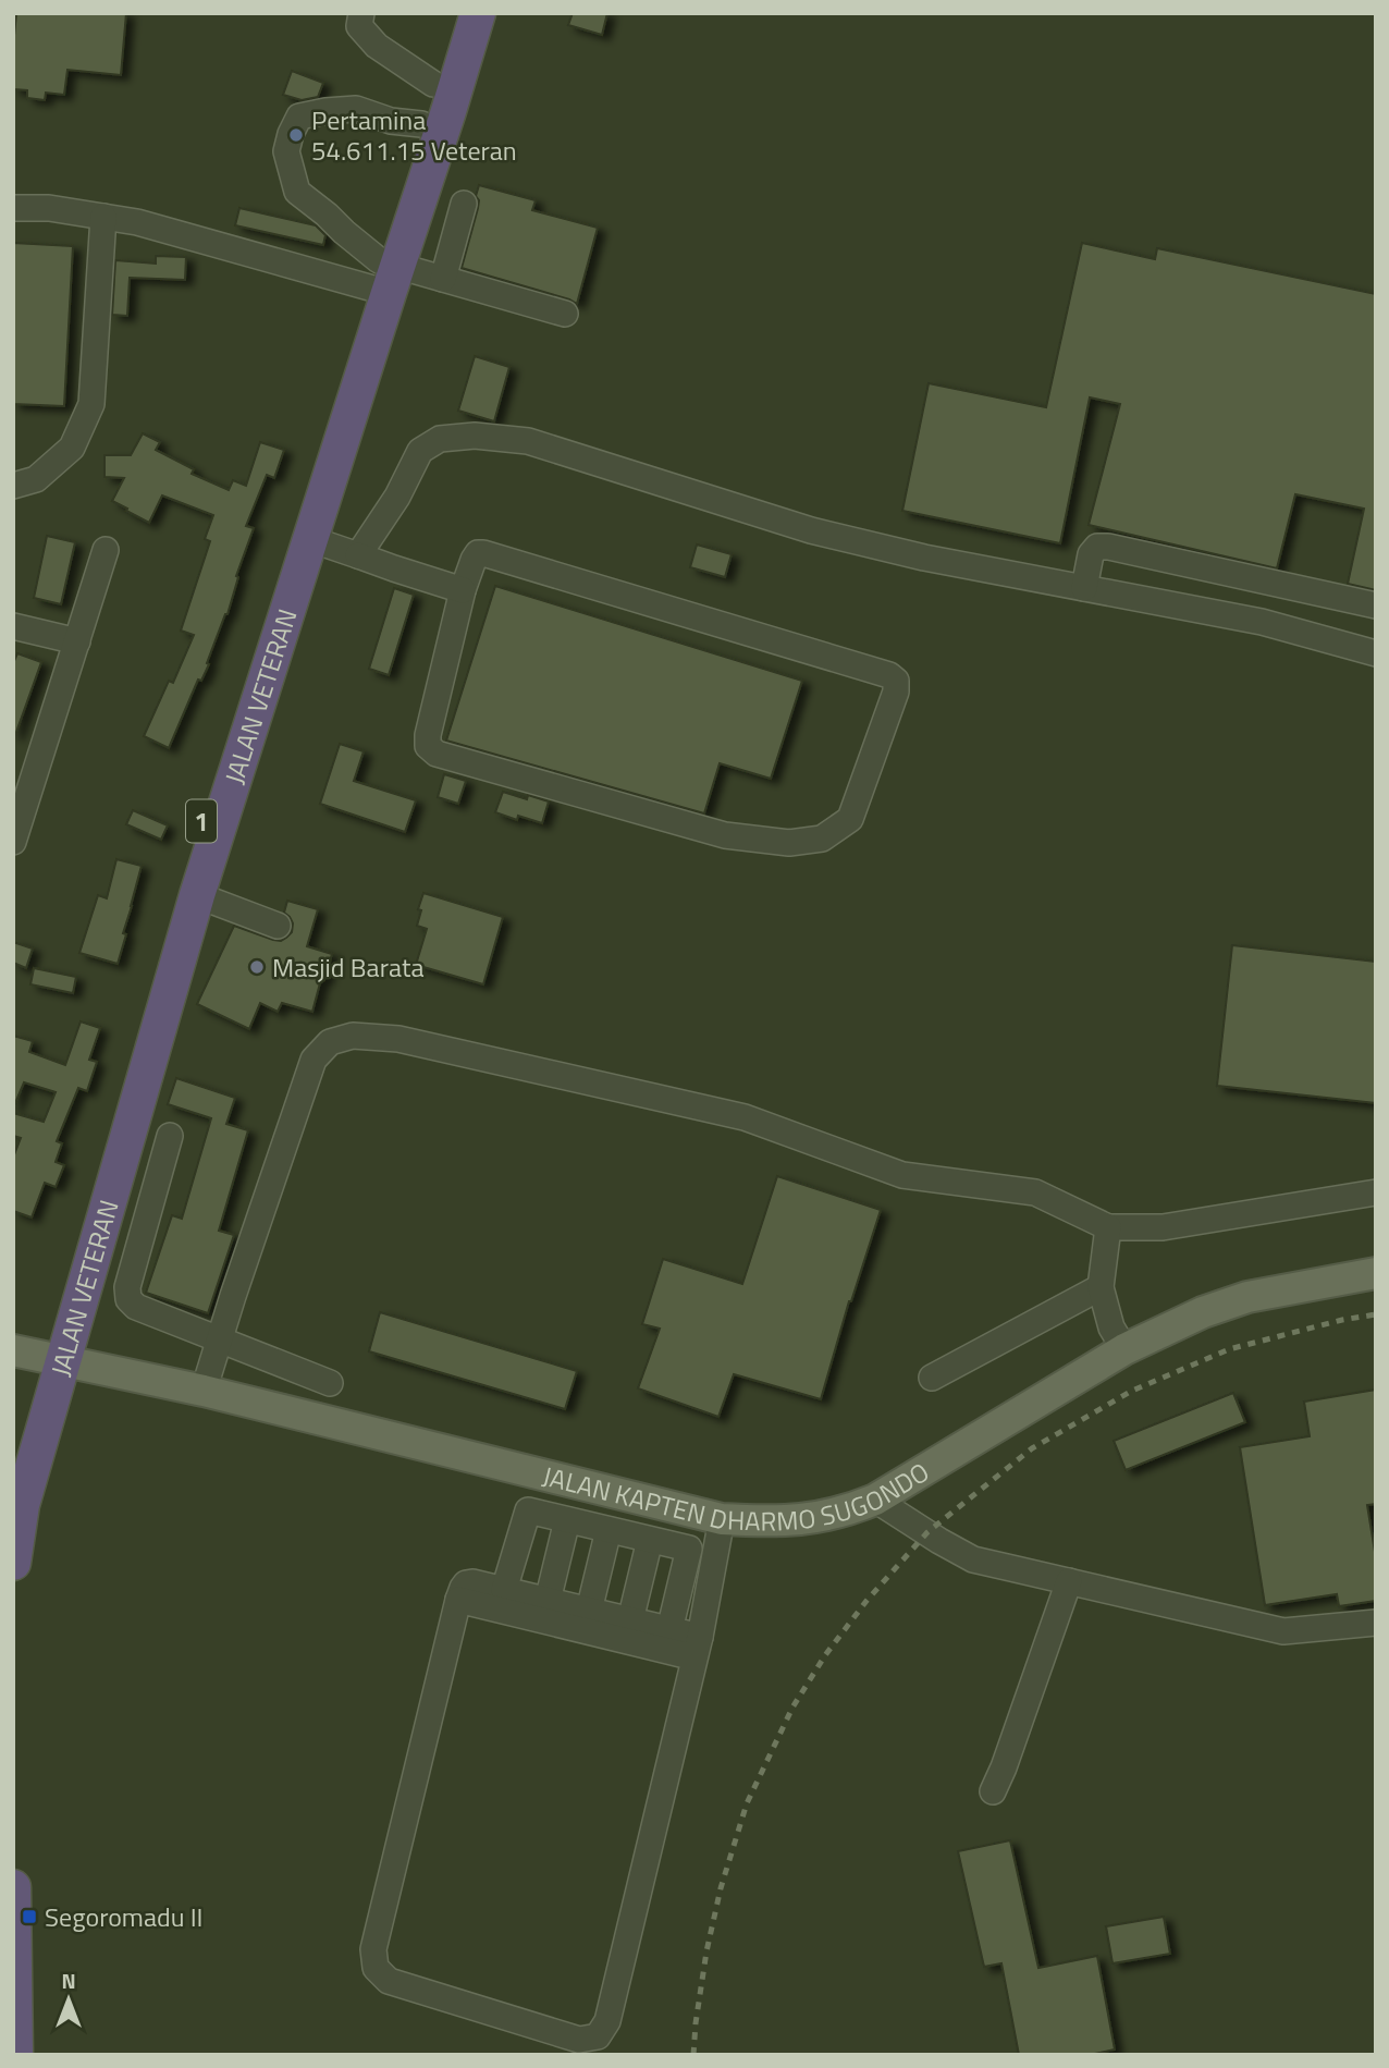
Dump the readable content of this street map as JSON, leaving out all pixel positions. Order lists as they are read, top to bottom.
{
  "streets": {
    "highway": ["JALAN VETERAN", "1"],
    "main road": ["JALAN KAPTEN DHARMO SUGONDO"]
  },
  "crossings": [
    ["JALAN VETERAN", "JALAN KAPTEN DHARMO SUGONDO"]
  ],
  "places": {
    "other": ["Pertamina 54.611.15 Veteran", "Masjid Barata"],
    "transit": ["Segoromadu II"]
  },
  "north": "top"
}
